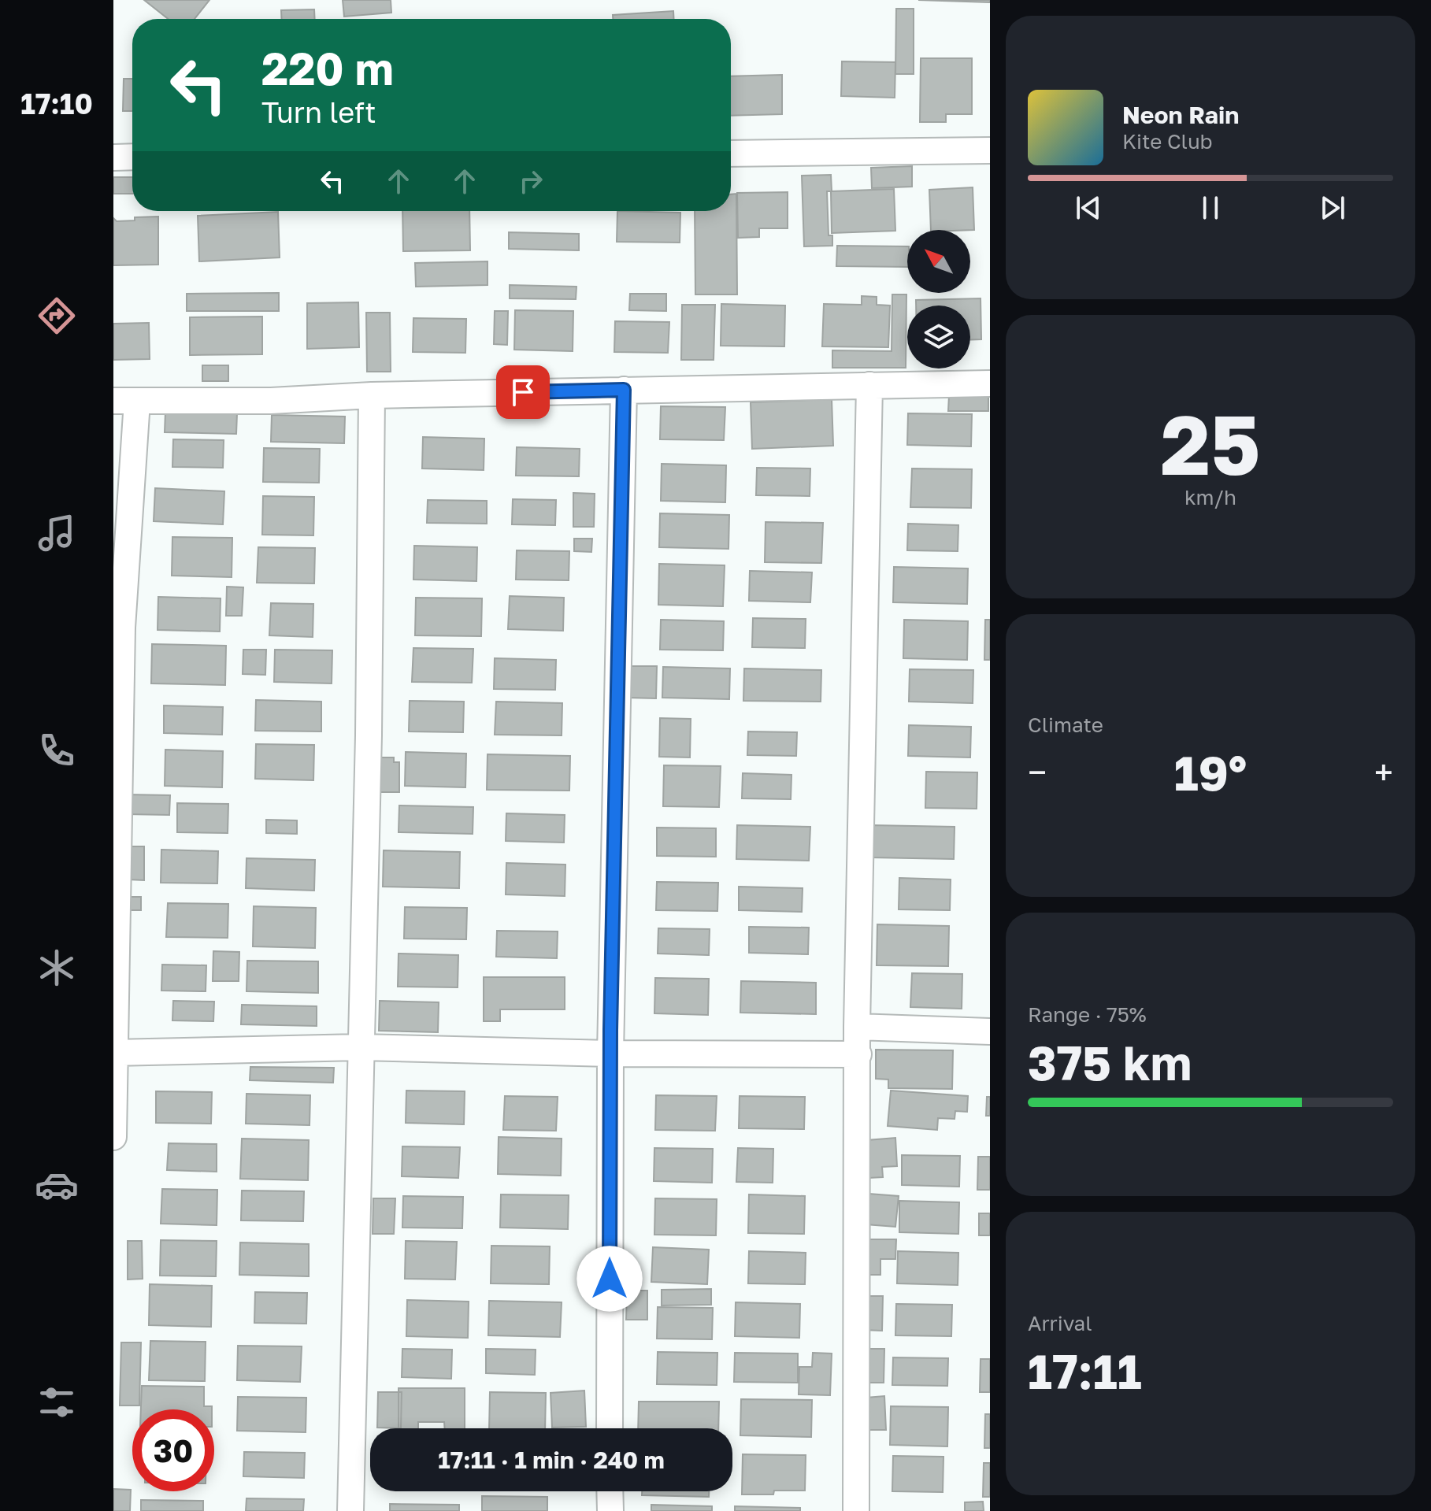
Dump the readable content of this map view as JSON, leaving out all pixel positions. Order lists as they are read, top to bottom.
{
  "north": "top left",
  "page": {
    "tabs": "17:10",
    "turn": ["220 m", "Turn left"],
    "song": ["Neon Rain", "Kite Club"],
    "tile": [
      ["25", "km/h"],
      "Climate",
      ["Range · 75%", "375 km"],
      ["Arrival", "17:11"]
    ],
    "heat": ["−", "19°", "+"],
    "limit": "30",
    "trip": "17:11 · 1 min · 240 m"
  }
}
